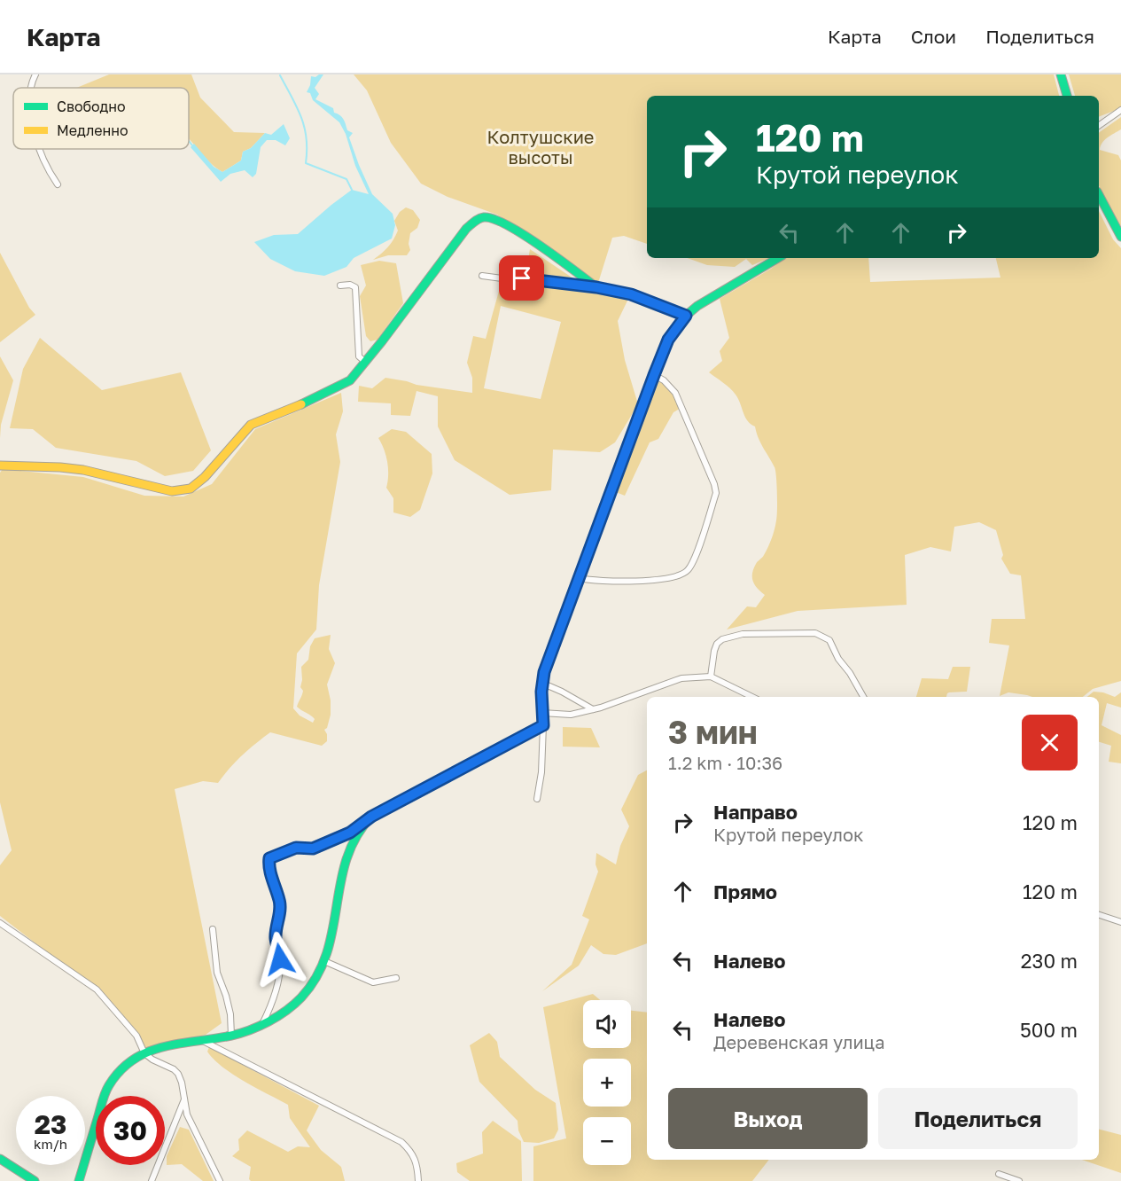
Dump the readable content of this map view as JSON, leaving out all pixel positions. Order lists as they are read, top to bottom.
{
  "parks": ["Колтушские высоты"],
  "legend": ["Свободно", "Медленно"],
  "page": {
    "header": "Карта",
    "nav": ["Карта", "Слои", "Поделиться"],
    "turn": ["120 m", "Крутой переулок"],
    "heading": ["3 мин", "1.2 km · 10:36"],
    "list": [
      {
        "name": "Направо",
        "note": "Крутой переулок",
        "value": "120 m"
      },
      {
        "name": "Прямо",
        "value": "120 m"
      },
      {
        "name": "Налево",
        "value": "230 m"
      },
      {
        "name": "Налево",
        "note": "Деревенская улица",
        "value": "500 m"
      }
    ],
    "map_buttons": ["+", "−"],
    "buttons": ["Выход", "Поделиться"],
    "speed": "23 km/h",
    "limit": "30"
  }
}
